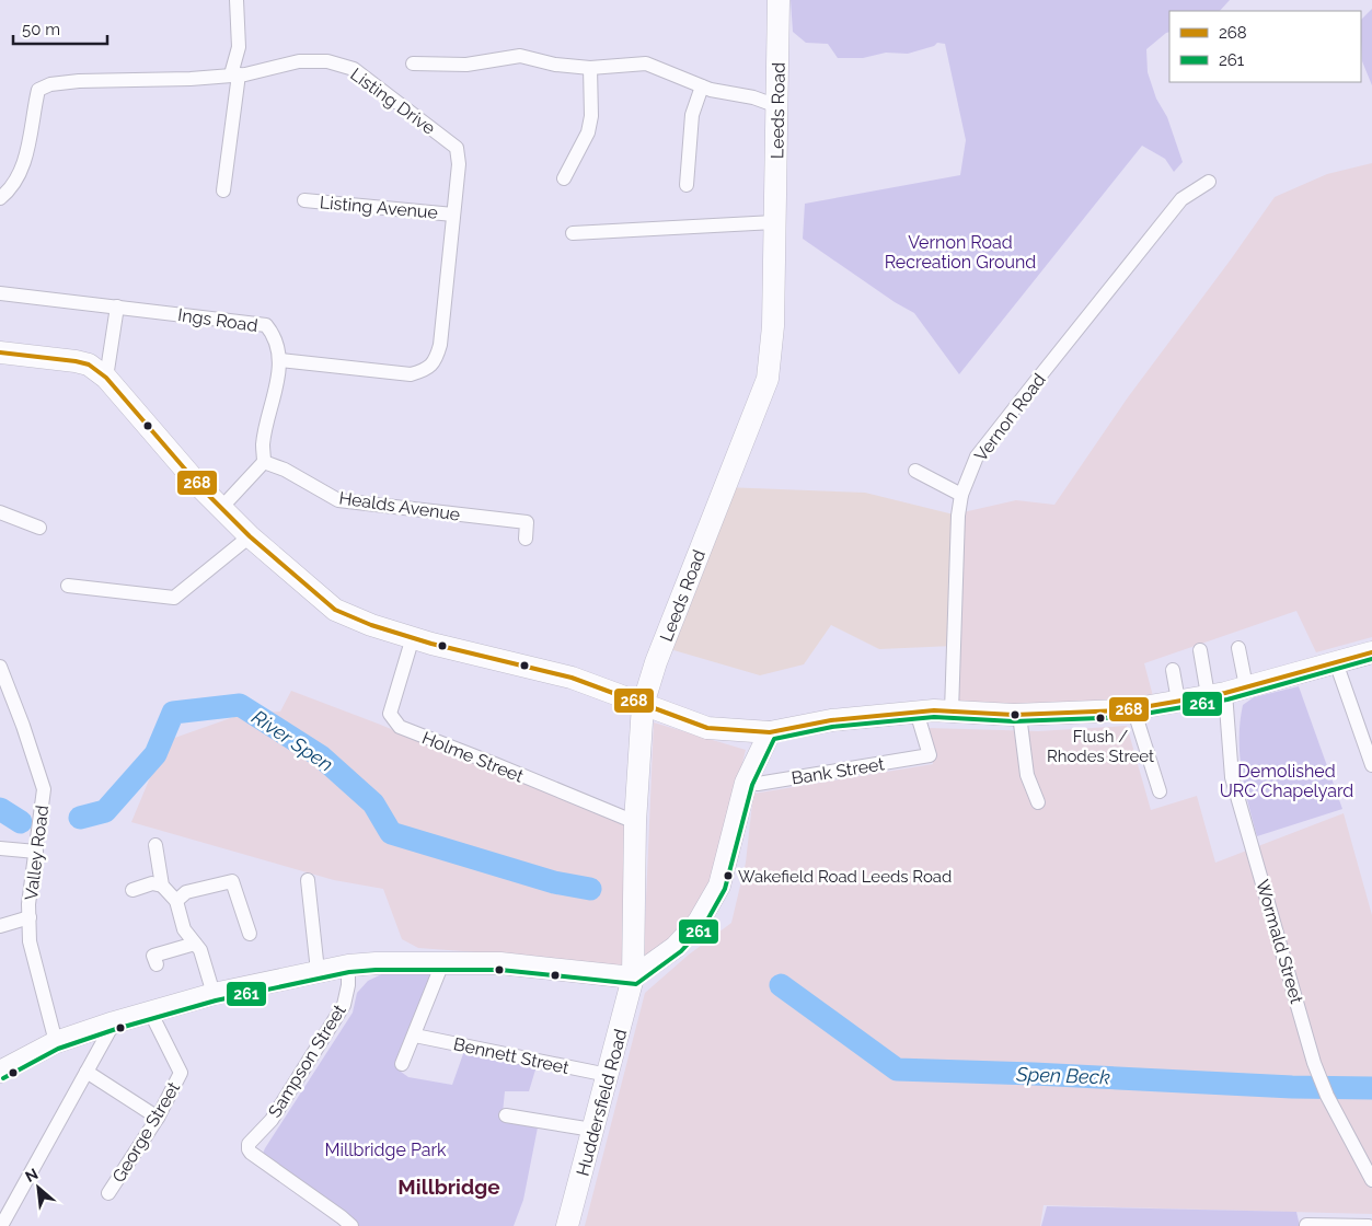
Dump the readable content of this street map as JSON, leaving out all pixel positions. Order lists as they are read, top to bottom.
{
  "streets": {
    "main road": ["Leeds Road", "Huddersfield Road"],
    "street": [
      "Listing Drive",
      "Listing Avenue",
      "Ings Road",
      "Vernon Road",
      "Healds Avenue",
      "Holme Street",
      "Bank Street",
      "Valley Road",
      "Wormald Street",
      "Bennett Street",
      "Sampson Street",
      "George Street"
    ]
  },
  "crossings": [
    ["Listing Drive", "Listing Avenue"],
    ["Listing Drive", "Ings Road"],
    ["Leeds Road", "Holme Street"],
    ["Leeds Road", "Huddersfield Road"],
    ["Ings Road", "Healds Avenue"],
    ["Bennett Street", "Huddersfield Road"]
  ],
  "districts": ["Millbridge"],
  "water": ["River Spen", "Spen Beck"],
  "parks": ["Vernon Road Recreation Ground", "Demolished URC Chapelyard", "Millbridge Park"],
  "places": ["Flush / Rhodes Street", "Wakefield Road Leeds Road"],
  "lines": ["transit line 268", "transit line 261"],
  "legend": ["268", "261"],
  "scale_bar": "50 m",
  "north": "top left"
}
